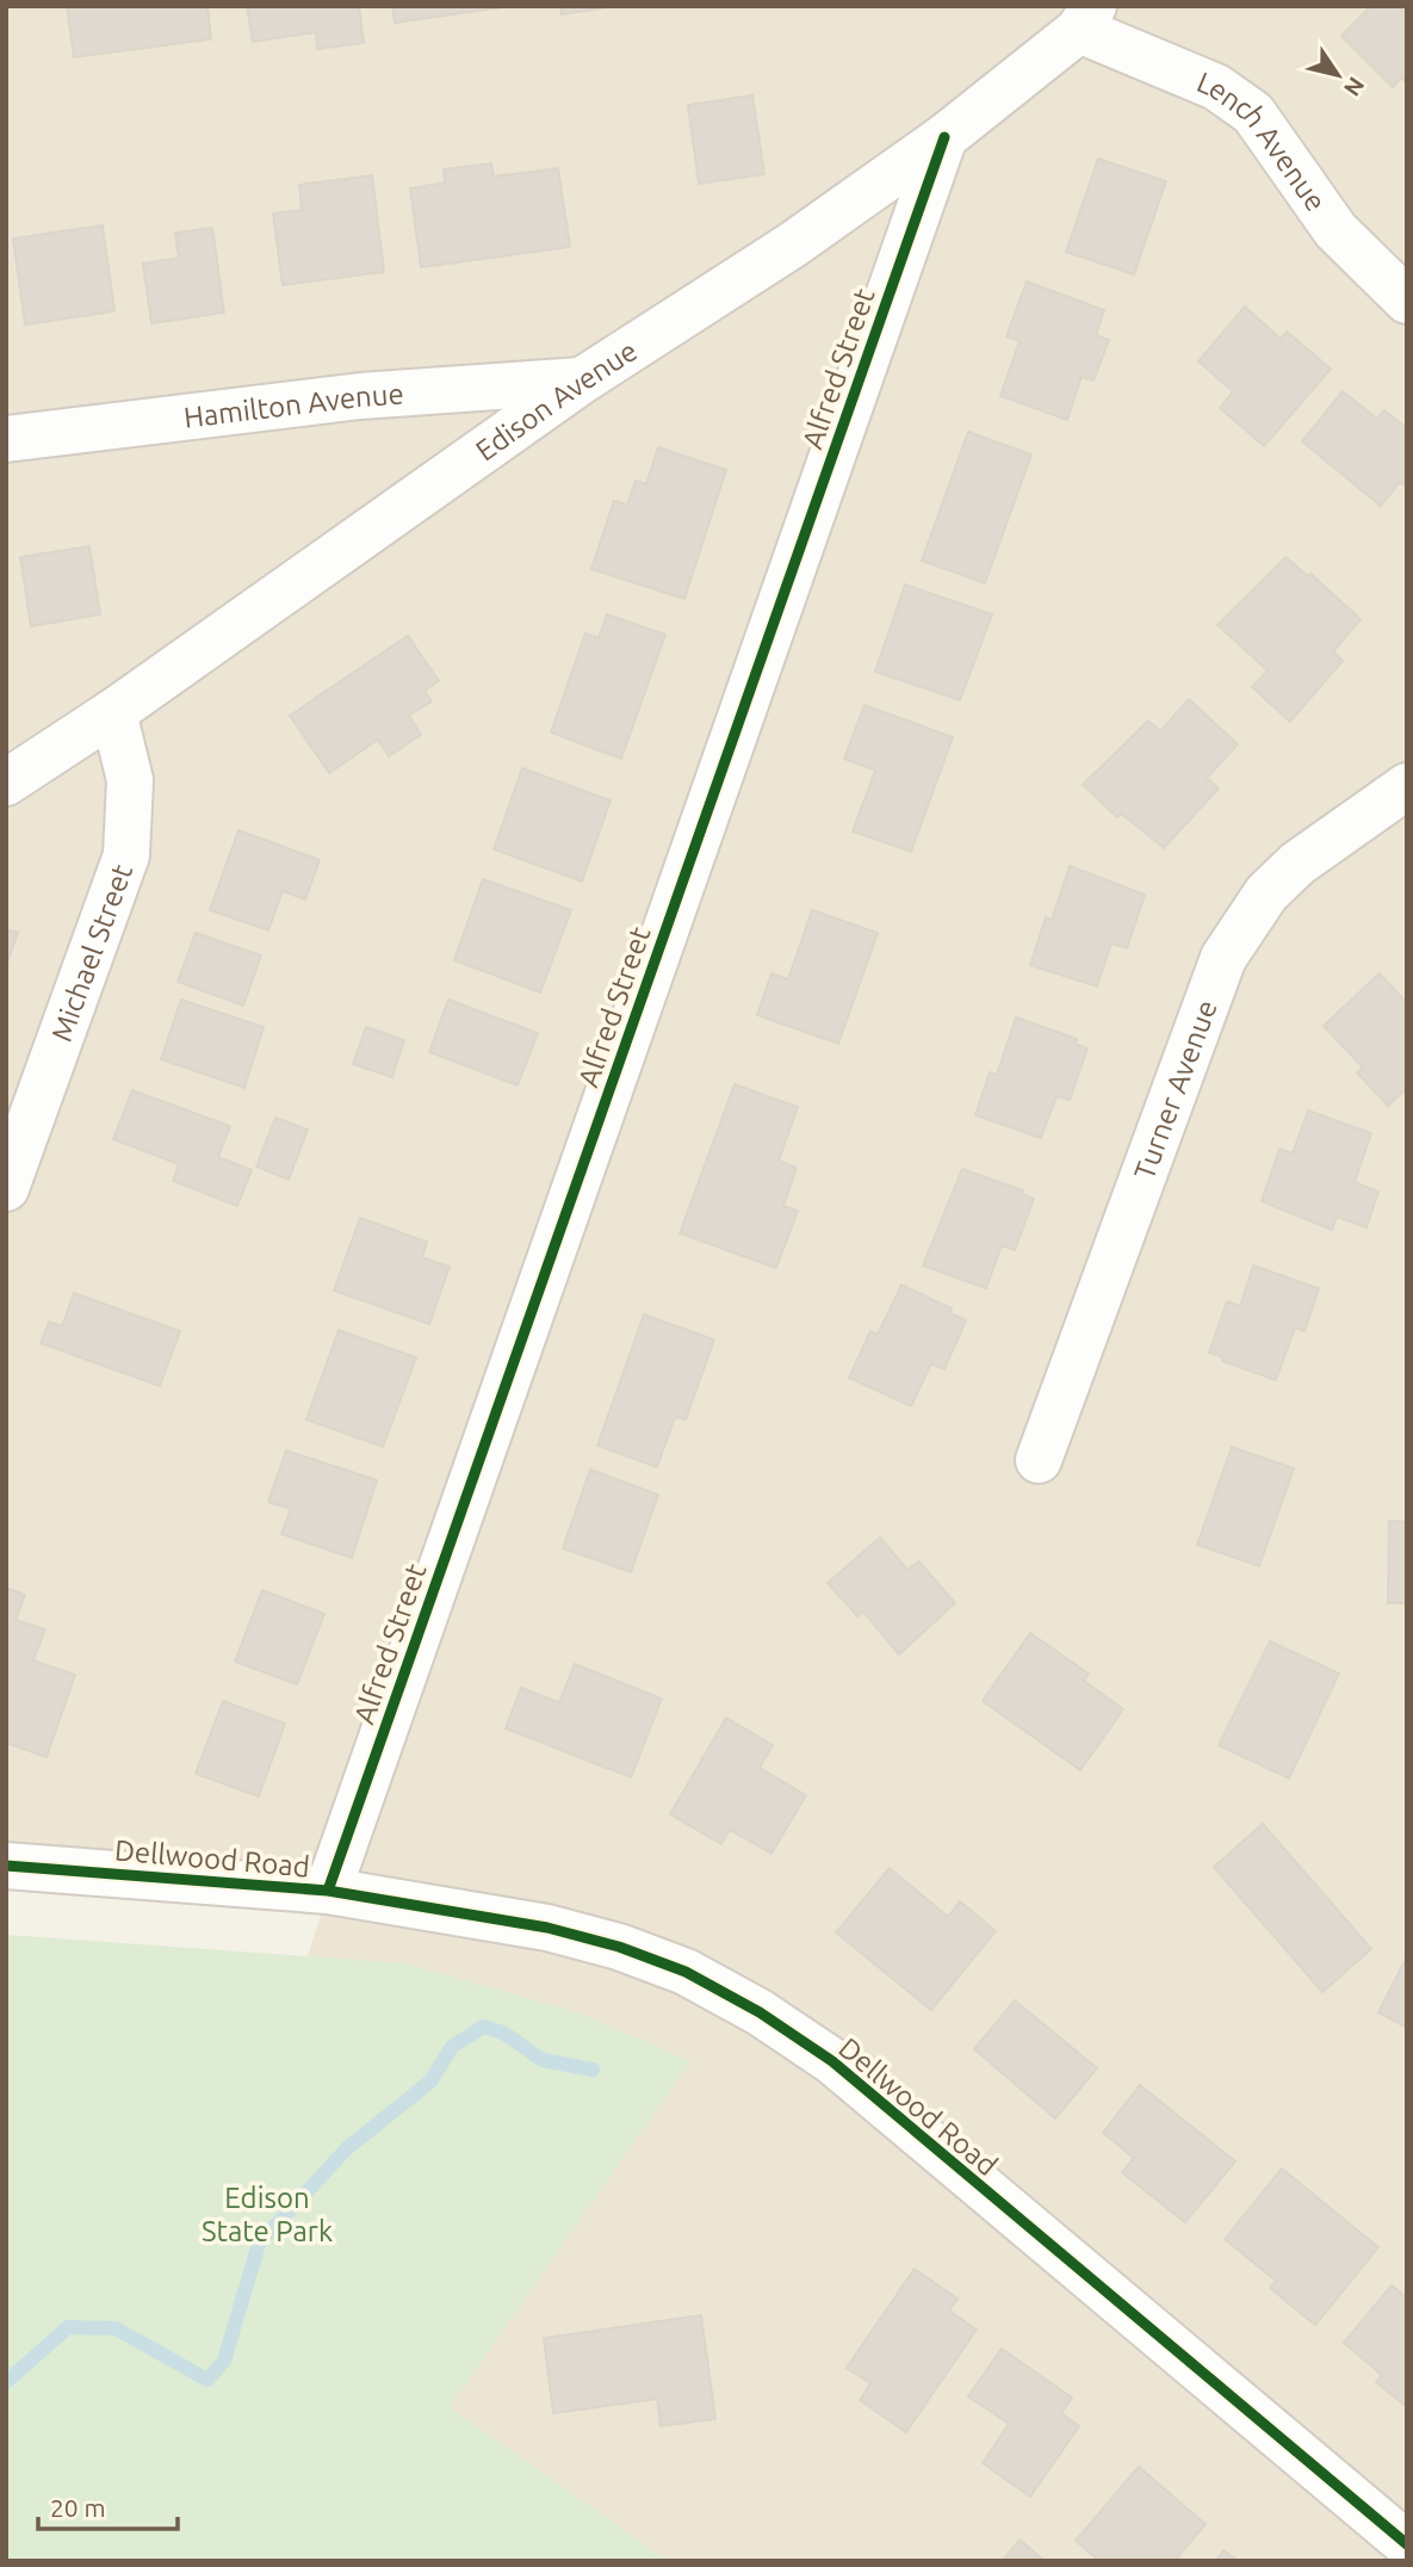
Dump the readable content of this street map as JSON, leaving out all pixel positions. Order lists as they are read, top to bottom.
{
  "streets": {
    "street": [
      "Lench Avenue",
      "Alfred Street",
      "Edison Avenue",
      "Hamilton Avenue",
      "Michael Street",
      "Turner Avenue",
      "Dellwood Road"
    ]
  },
  "crossings": [
    ["Lench Avenue", "Edison Avenue"],
    ["Alfred Street", "Edison Avenue"],
    ["Alfred Street", "Dellwood Road"],
    ["Edison Avenue", "Hamilton Avenue"],
    ["Edison Avenue", "Michael Street"]
  ],
  "parks": ["Edison State Park"],
  "scale_bar": "20 m",
  "north": "bottom right"
}
